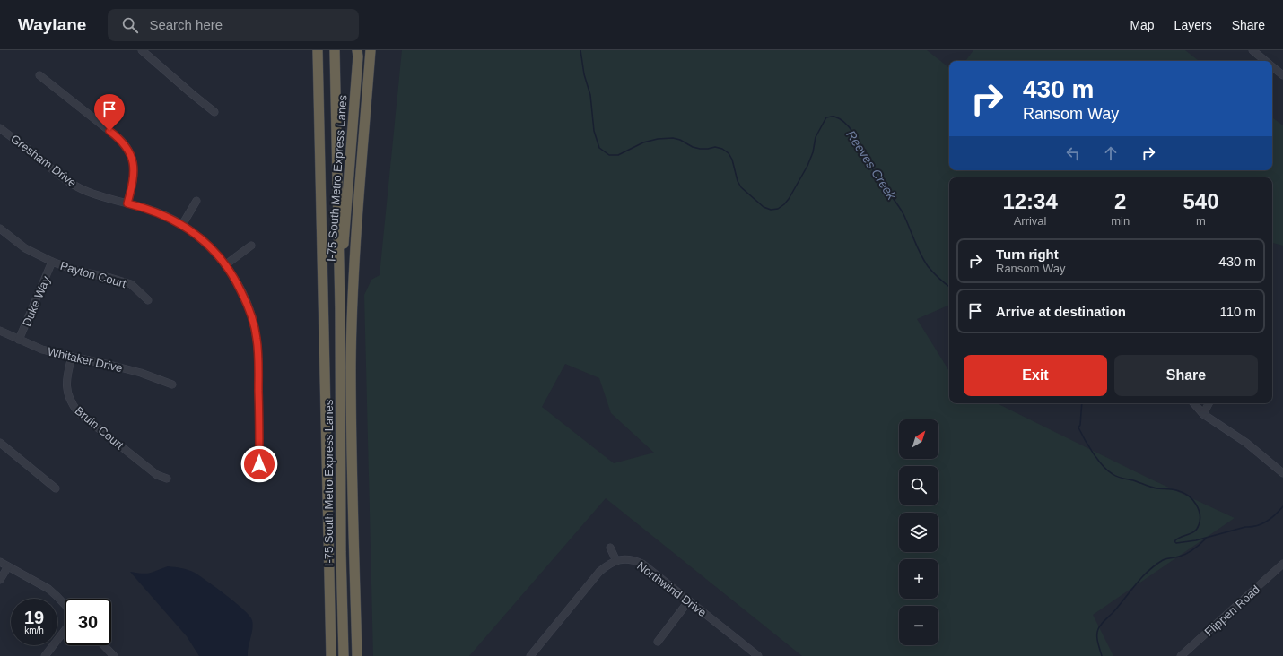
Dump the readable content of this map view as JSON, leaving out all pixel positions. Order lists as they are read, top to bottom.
{
  "streets": {
    "highway": ["I-75 South Metro Express Lanes"],
    "street": [
      "Gresham Drive",
      "Payton Court",
      "Duke Way",
      "Whitaker Drive",
      "Bruin Court",
      "Northwind Drive",
      "Flippen Road"
    ]
  },
  "crossings": [
    ["Payton Court", "Duke Way"],
    ["Duke Way", "Whitaker Drive"],
    ["Whitaker Drive", "Bruin Court"]
  ],
  "water": ["Reeves Creek"],
  "north": "top right",
  "page": {
    "header": "Waylane",
    "search": "Search here",
    "nav": ["Map", "Layers", "Share"],
    "turn": ["430 m", "Ransom Way"],
    "eta": [
      "12:34",
      "Arrival",
      "2",
      "min",
      "540",
      "m"
    ],
    "list": [
      {
        "name": "Turn right",
        "note": "Ransom Way",
        "value": "430 m"
      },
      {
        "name": "Arrive at destination",
        "value": "110 m"
      }
    ],
    "buttons": ["Exit", "Share"],
    "map_buttons": ["+", "−"],
    "speed": "19 km/h",
    "limit": "30"
  }
}
